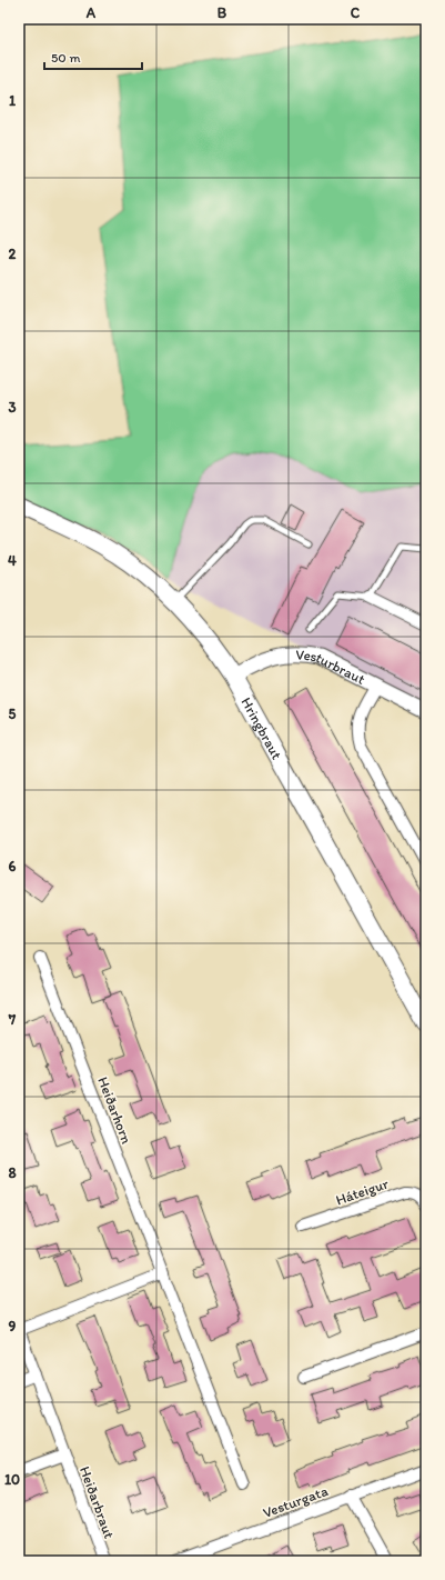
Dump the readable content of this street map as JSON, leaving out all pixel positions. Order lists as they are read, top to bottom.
{
  "streets": {
    "main road": ["Hringbraut"],
    "street": [
      "Vesturbraut",
      "Heiðarhorn",
      "Háteigur",
      "Vesturgata",
      "Heiðarbraut"
    ]
  },
  "crossings": [
    ["Vesturbraut", "Hringbraut"]
  ],
  "scale_bar": "50 m",
  "grid": {
    "columns": ["A", "B", "C"],
    "rows": [
      "1",
      "2",
      "3",
      "4",
      "5",
      "6",
      "7",
      "8",
      "9",
      "10"
    ]
  }
}
